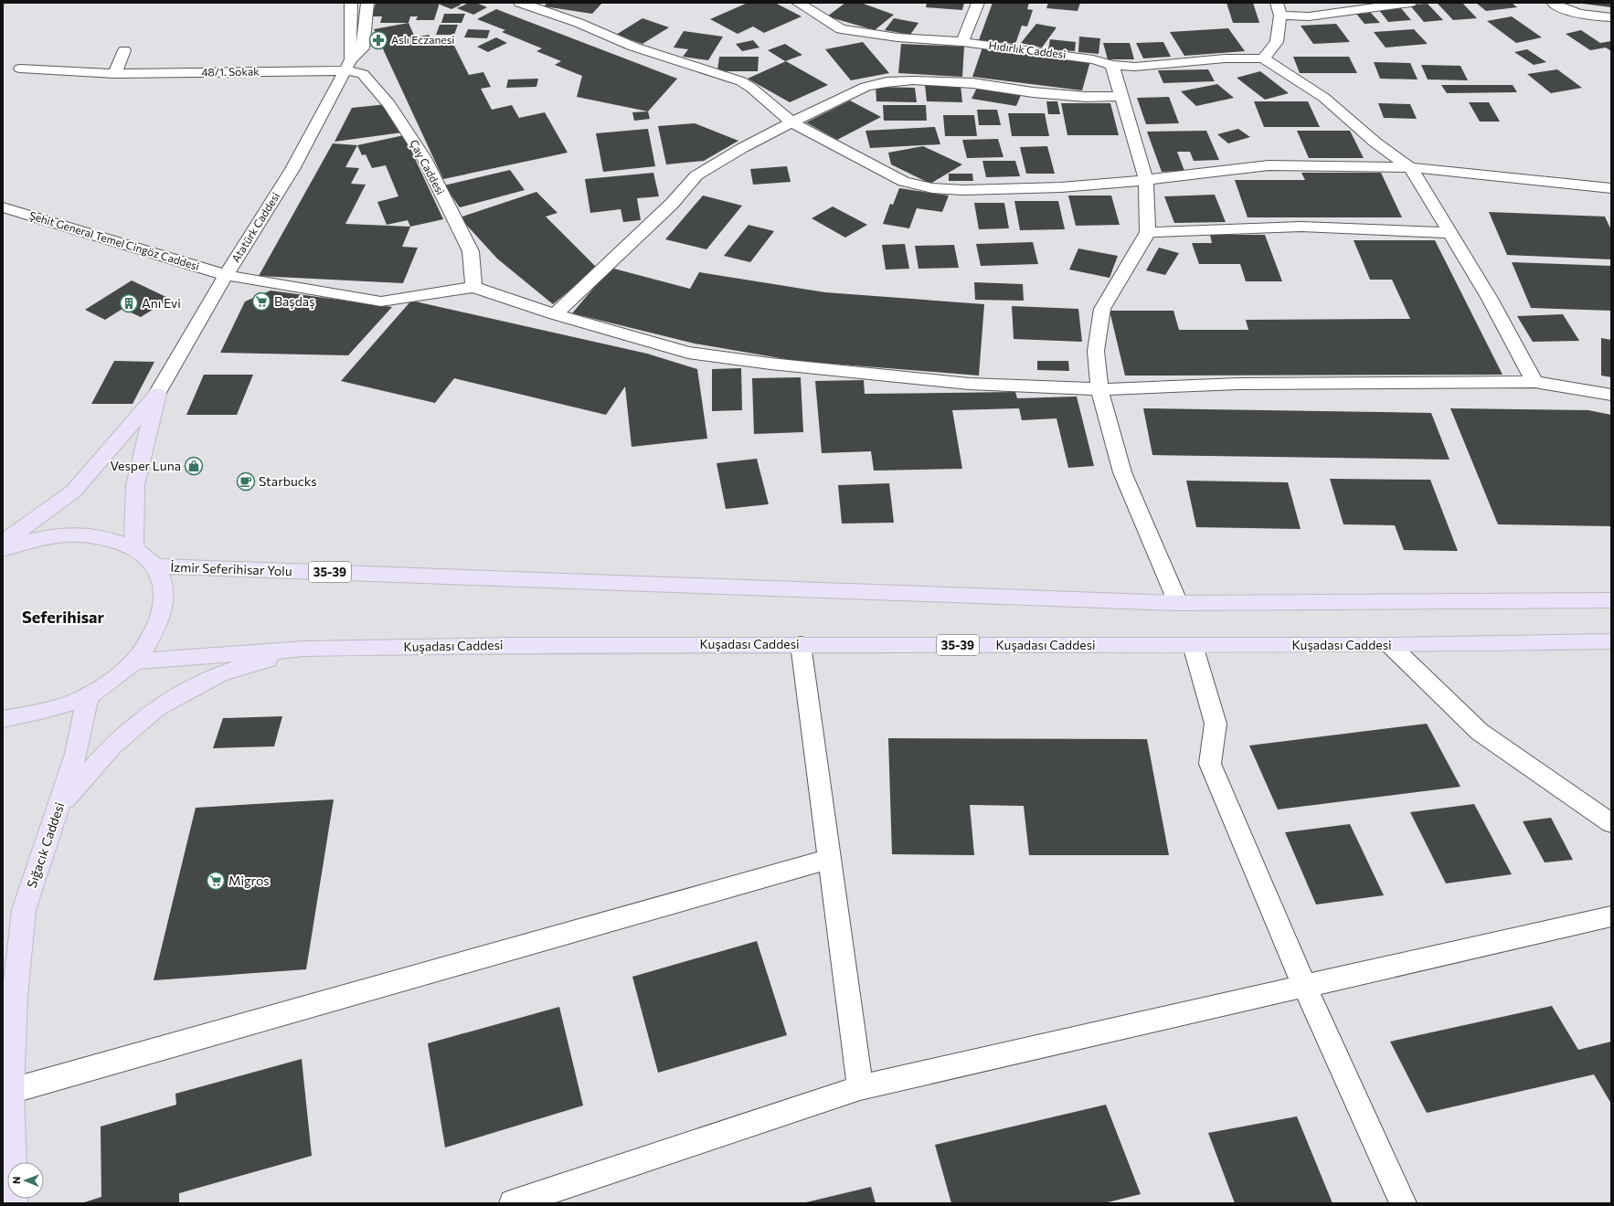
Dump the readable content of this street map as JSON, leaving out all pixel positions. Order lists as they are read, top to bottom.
{
  "streets": {
    "main road": [
      "İzmir Seferihisar Yolu",
      "35-39",
      "Kuşadası Caddesi",
      "Sığacık Caddesi"
    ],
    "street": [
      "Hıdırlık Caddesi",
      "48/1. Sokak",
      "Çay Caddesi",
      "Atatürk Caddesi",
      "Şehit General Temel Cingöz Caddesi"
    ]
  },
  "crossings": [
    ["48/1. Sokak", "Çay Caddesi"],
    ["48/1. Sokak", "Atatürk Caddesi"],
    ["Çay Caddesi", "Atatürk Caddesi"],
    ["Çay Caddesi", "Şehit General Temel Cingöz Caddesi"],
    ["Atatürk Caddesi", "Şehit General Temel Cingöz Caddesi"],
    ["İzmir Seferihisar Yolu", "35-39"],
    ["35-39", "Kuşadası Caddesi"]
  ],
  "districts": ["Seferihisar"],
  "places": {
    "pharmacy": ["Aslı Eczanesi"],
    "supermarket": ["Başdaş", "Migros"],
    "building": ["Anı Evi"],
    "shop": ["Vesper Luna"],
    "cafe": ["Starbucks"]
  },
  "north": "left"
}
